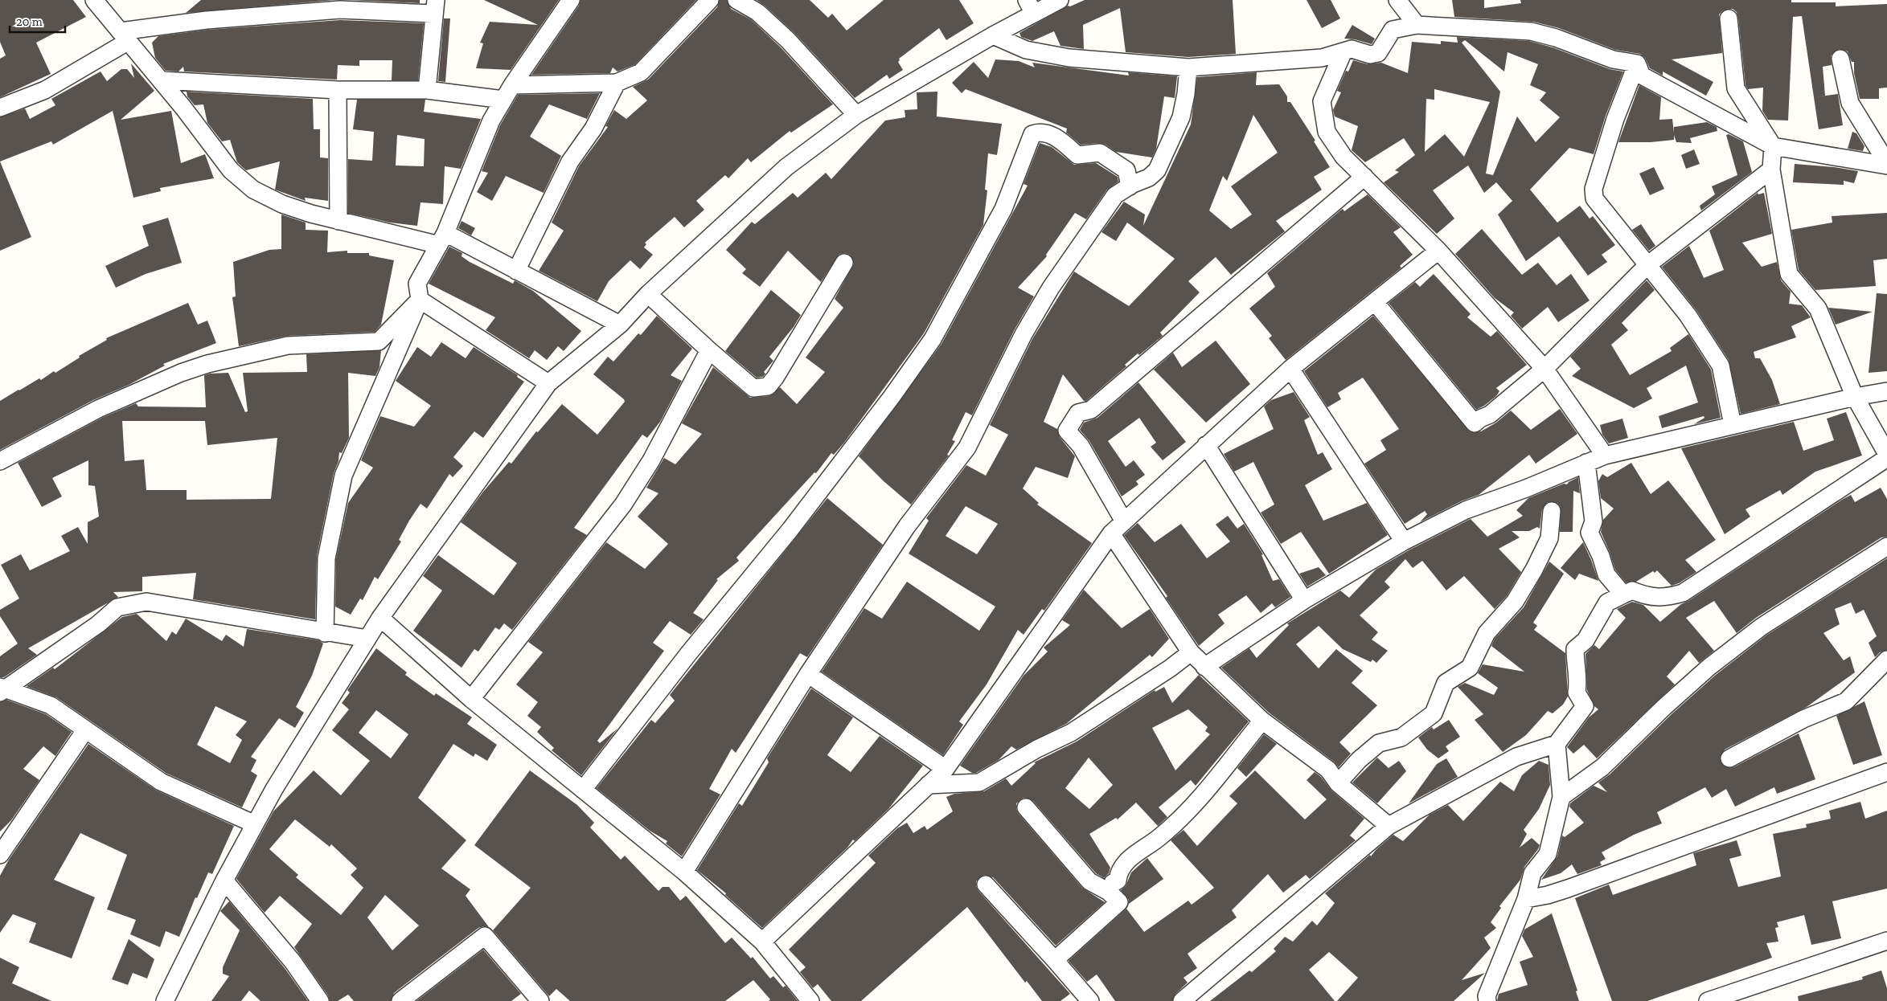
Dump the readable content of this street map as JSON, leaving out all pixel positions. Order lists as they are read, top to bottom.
{
  "scale_bar": "20 m"
}
